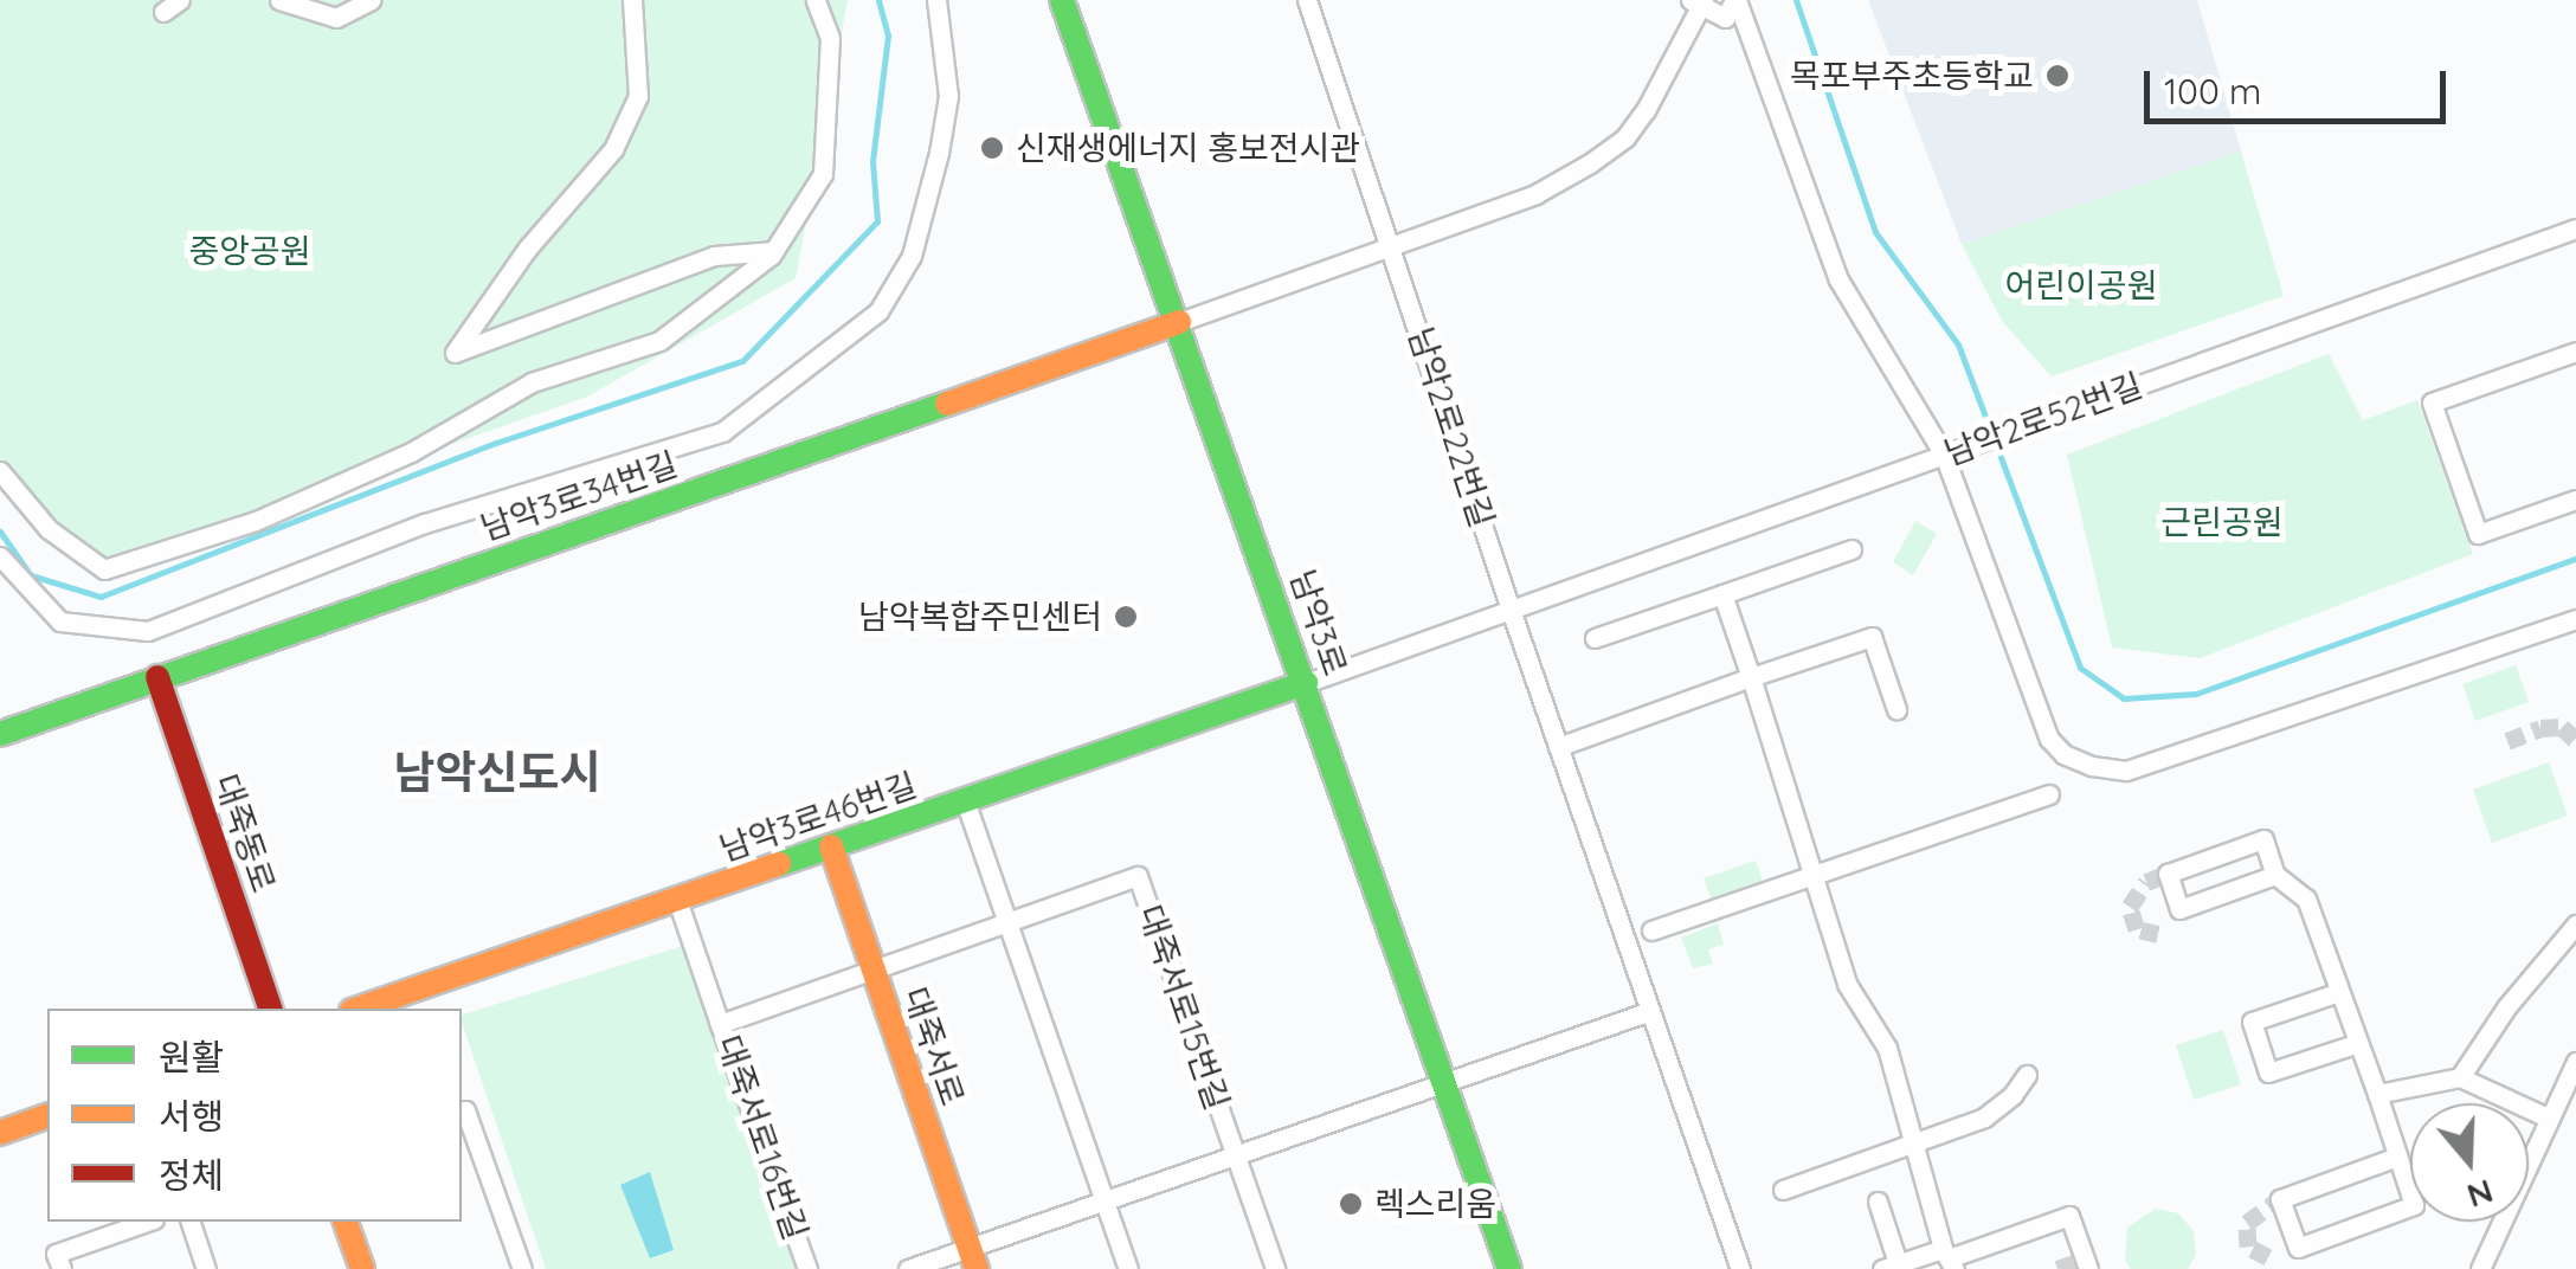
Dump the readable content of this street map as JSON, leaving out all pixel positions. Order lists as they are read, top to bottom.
{
  "streets": {
    "street": [
      "남악2로52번길",
      "남악2로22번길",
      "남악3로34번길",
      "남악3로",
      "남악3로46번길",
      "대죽동로",
      "대죽서로15번길",
      "대죽서로",
      "대죽서로16번길"
    ]
  },
  "crossings": [
    ["남악2로52번길", "남악2로22번길"],
    ["남악2로52번길", "남악3로"],
    ["남악2로52번길", "남악3로46번길"],
    ["남악3로34번길", "남악3로"],
    ["남악3로34번길", "대죽동로"],
    ["남악3로", "남악3로46번길"],
    ["남악3로46번길", "대죽서로"],
    ["대죽서로15번길", "대죽서로"],
    ["대죽서로15번길", "대죽서로16번길"],
    ["대죽서로", "대죽서로16번길"]
  ],
  "districts": ["남악신도시"],
  "parks": ["중앙공원", "어린이공원", "근린공원"],
  "places": [
    "목포부주초등학교",
    "신재생에너지 홍보전시관",
    "남악복합주민센터",
    "렉스리움"
  ],
  "legend": ["원활", "서행", "정체"],
  "scale_bar": "100 m",
  "north": "bottom"
}
